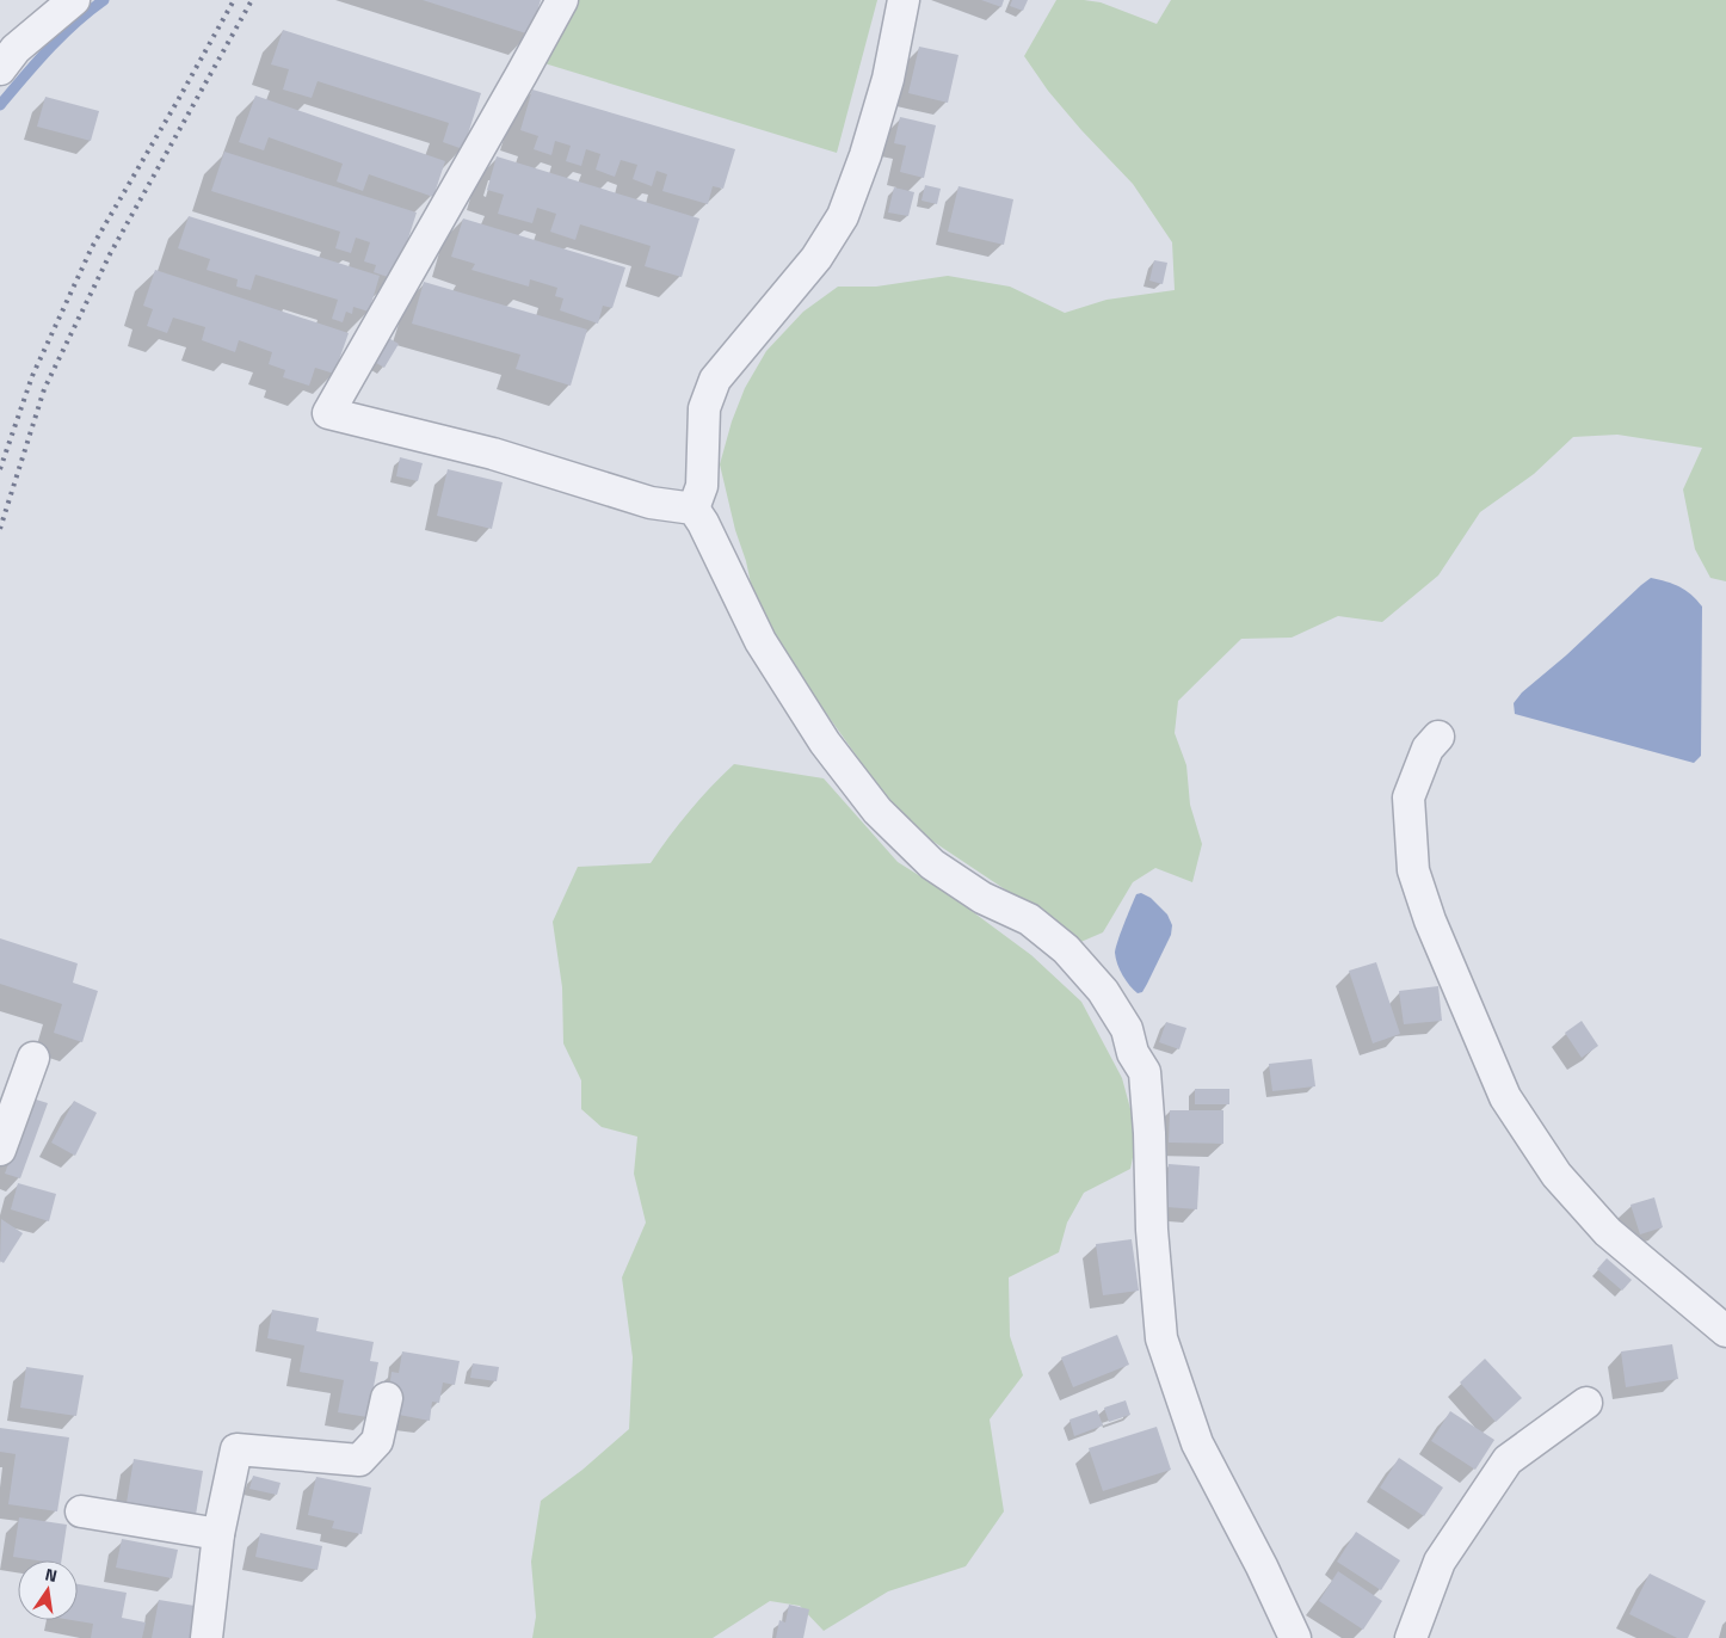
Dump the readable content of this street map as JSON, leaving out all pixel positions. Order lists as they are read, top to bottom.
{
  "north": "top"
}
